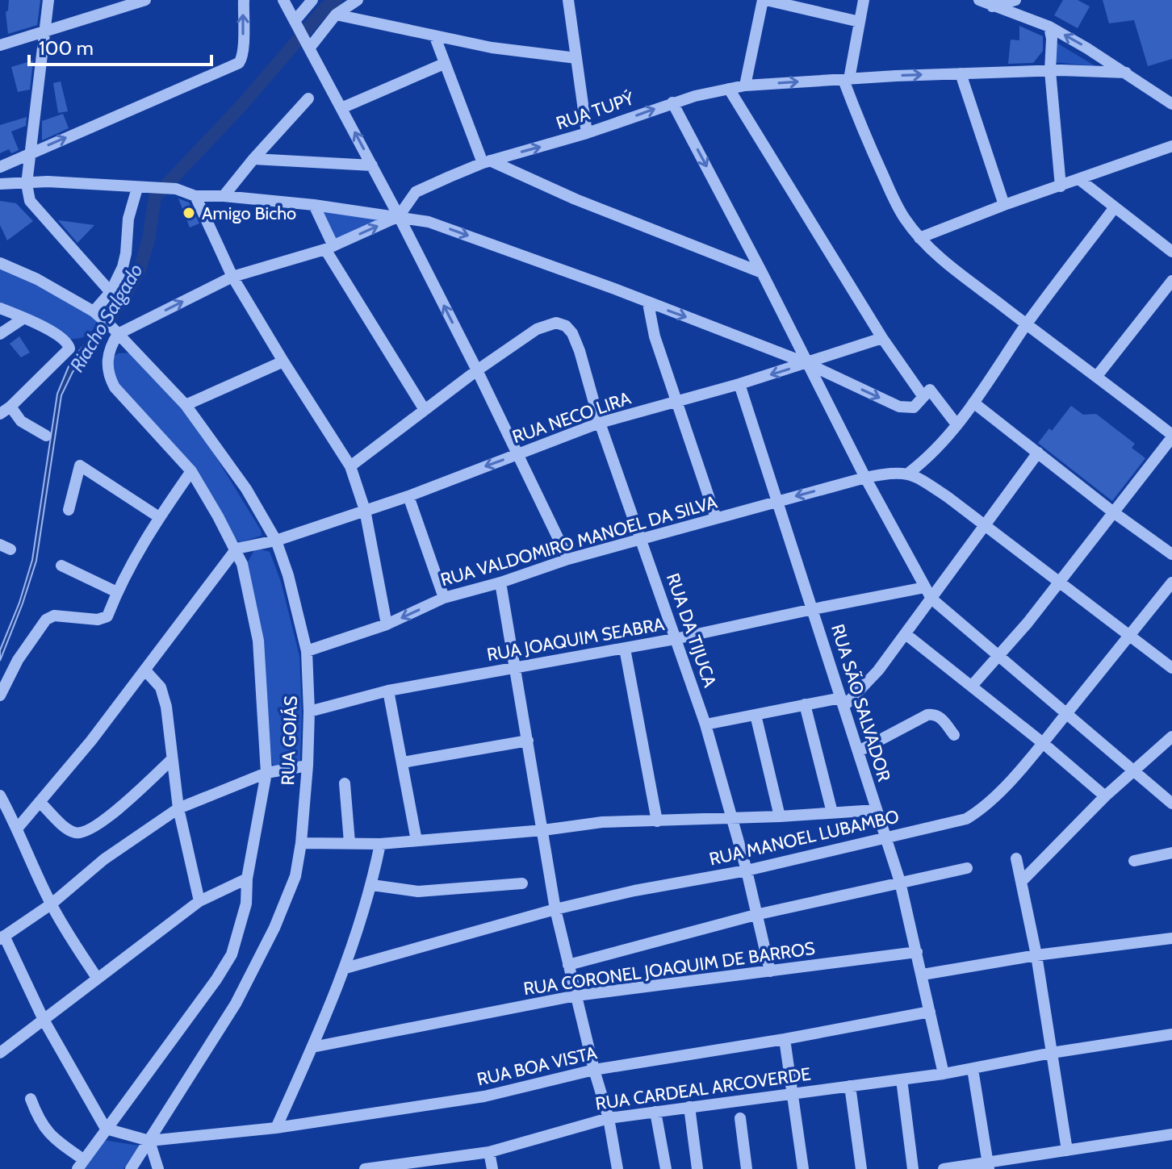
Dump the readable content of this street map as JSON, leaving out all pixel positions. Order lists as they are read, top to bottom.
{
  "streets": {
    "street": [
      "RUA TUPÝ",
      "RUA NECO LIRA",
      "RUA VALDOMIRO MANOEL DA SILVA",
      "RUA DA TIJUCA",
      "RUA JOAQUIM SEABRA",
      "RUA SÃO SALVADOR",
      "RUA GOIÁS",
      "RUA MANOEL LUBAMBO",
      "RUA CORONEL JOAQUIM DE BARROS",
      "RUA BOA VISTA",
      "RUA CARDEAL ARCOVERDE"
    ]
  },
  "crossings": [
    ["RUA TUPÝ", "RUA GOIÁS"],
    ["RUA NECO LIRA", "RUA DA TIJUCA"],
    ["RUA NECO LIRA", "RUA SÃO SALVADOR"],
    ["RUA NECO LIRA", "RUA GOIÁS"],
    ["RUA VALDOMIRO MANOEL DA SILVA", "RUA DA TIJUCA"],
    ["RUA VALDOMIRO MANOEL DA SILVA", "RUA SÃO SALVADOR"],
    ["RUA VALDOMIRO MANOEL DA SILVA", "RUA GOIÁS"],
    ["RUA DA TIJUCA", "RUA JOAQUIM SEABRA"],
    ["RUA DA TIJUCA", "RUA MANOEL LUBAMBO"],
    ["RUA DA TIJUCA", "RUA CORONEL JOAQUIM DE BARROS"],
    ["RUA JOAQUIM SEABRA", "RUA SÃO SALVADOR"],
    ["RUA JOAQUIM SEABRA", "RUA GOIÁS"],
    ["RUA SÃO SALVADOR", "RUA MANOEL LUBAMBO"],
    ["RUA SÃO SALVADOR", "RUA CORONEL JOAQUIM DE BARROS"],
    ["RUA SÃO SALVADOR", "RUA BOA VISTA"],
    ["RUA SÃO SALVADOR", "RUA CARDEAL ARCOVERDE"],
    ["RUA GOIÁS", "RUA BOA VISTA"]
  ],
  "water": ["Riacho Salgado"],
  "places": ["Amigo Bicho"],
  "scale_bar": "100 m"
}
